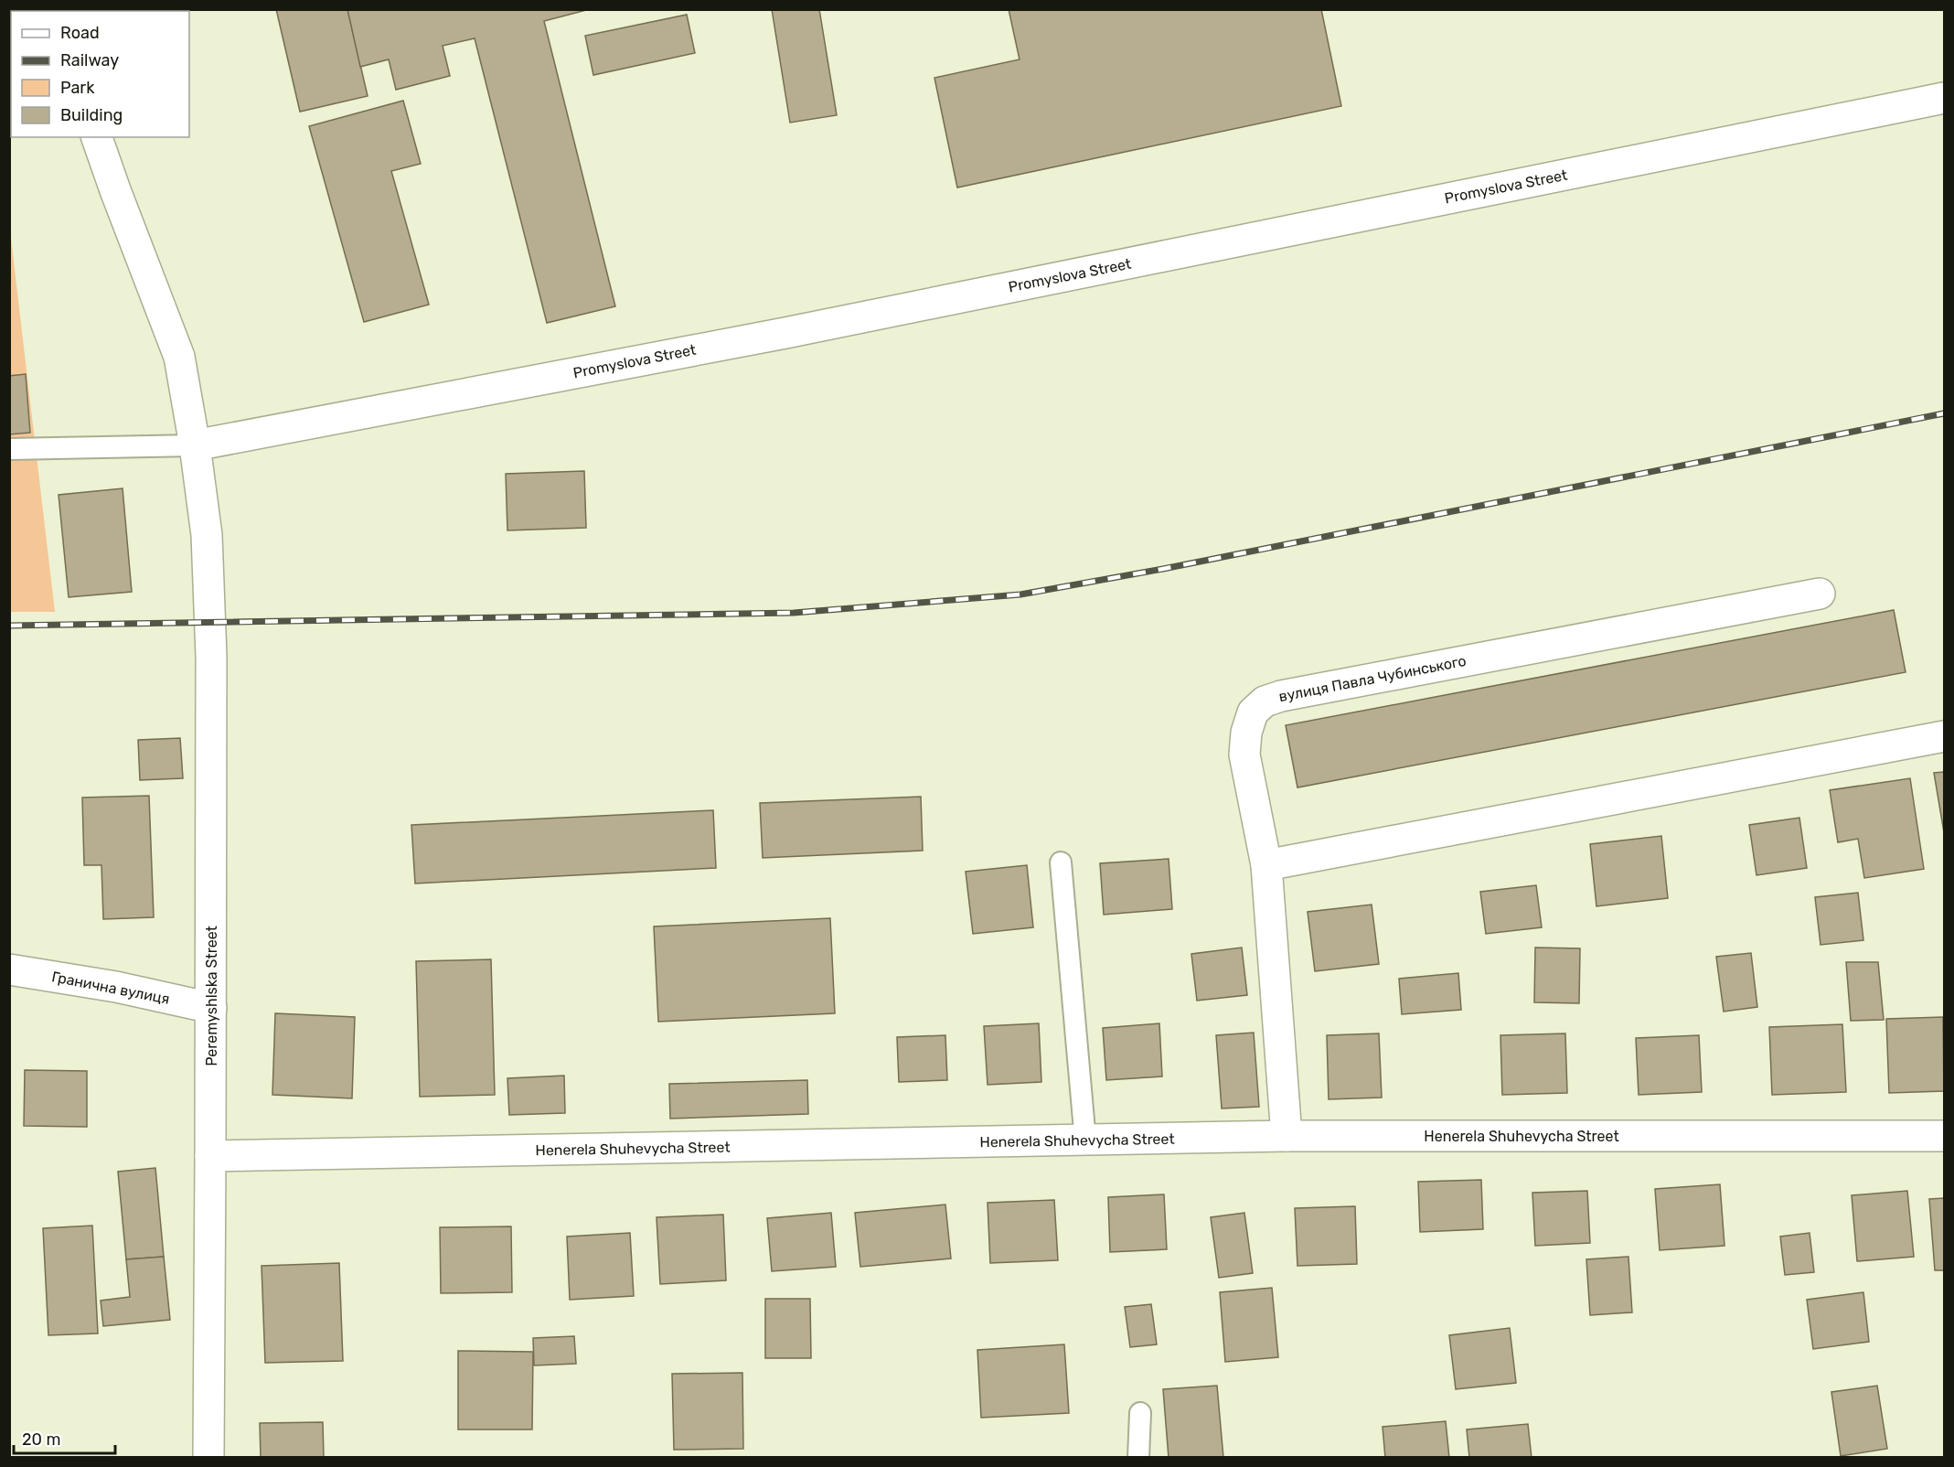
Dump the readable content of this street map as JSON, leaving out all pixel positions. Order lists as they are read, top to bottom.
{
  "streets": {
    "street": [
      "Promyslova Street",
      "вулиця Павла Чубинського",
      "Гранична вулиця",
      "Peremyshlska Street",
      "Henerela Shuhevycha Street"
    ]
  },
  "crossings": [
    ["Promyslova Street", "Peremyshlska Street"],
    ["вулиця Павла Чубинського", "Henerela Shuhevycha Street"],
    ["Гранична вулиця", "Peremyshlska Street"],
    ["Peremyshlska Street", "Henerela Shuhevycha Street"]
  ],
  "legend": [
    "Road",
    "Railway",
    "Park",
    "Building"
  ],
  "scale_bar": "20 m"
}
